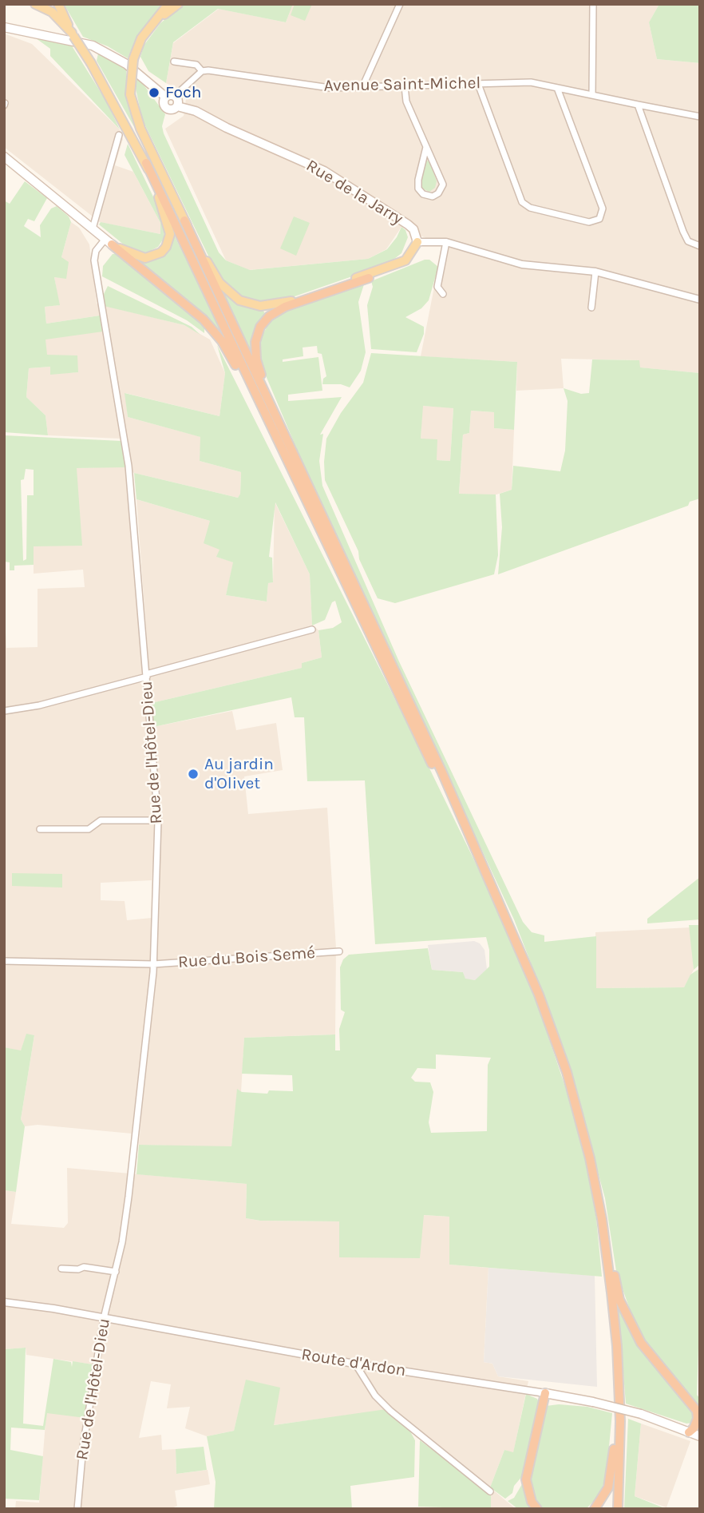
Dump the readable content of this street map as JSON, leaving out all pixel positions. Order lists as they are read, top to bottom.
{
  "streets": {
    "main road": ["Rue de la Jarry", "Route d'Ardon"],
    "street": ["Avenue Saint-Michel", "Rue de l'Hôtel-Dieu", "Rue du Bois Semé"]
  },
  "crossings": [
    ["Rue de l'Hôtel-Dieu", "Rue du Bois Semé"],
    ["Rue de l'Hôtel-Dieu", "Route d'Ardon"]
  ],
  "places": ["Foch", "Au jardin d'Olivet"]
}
